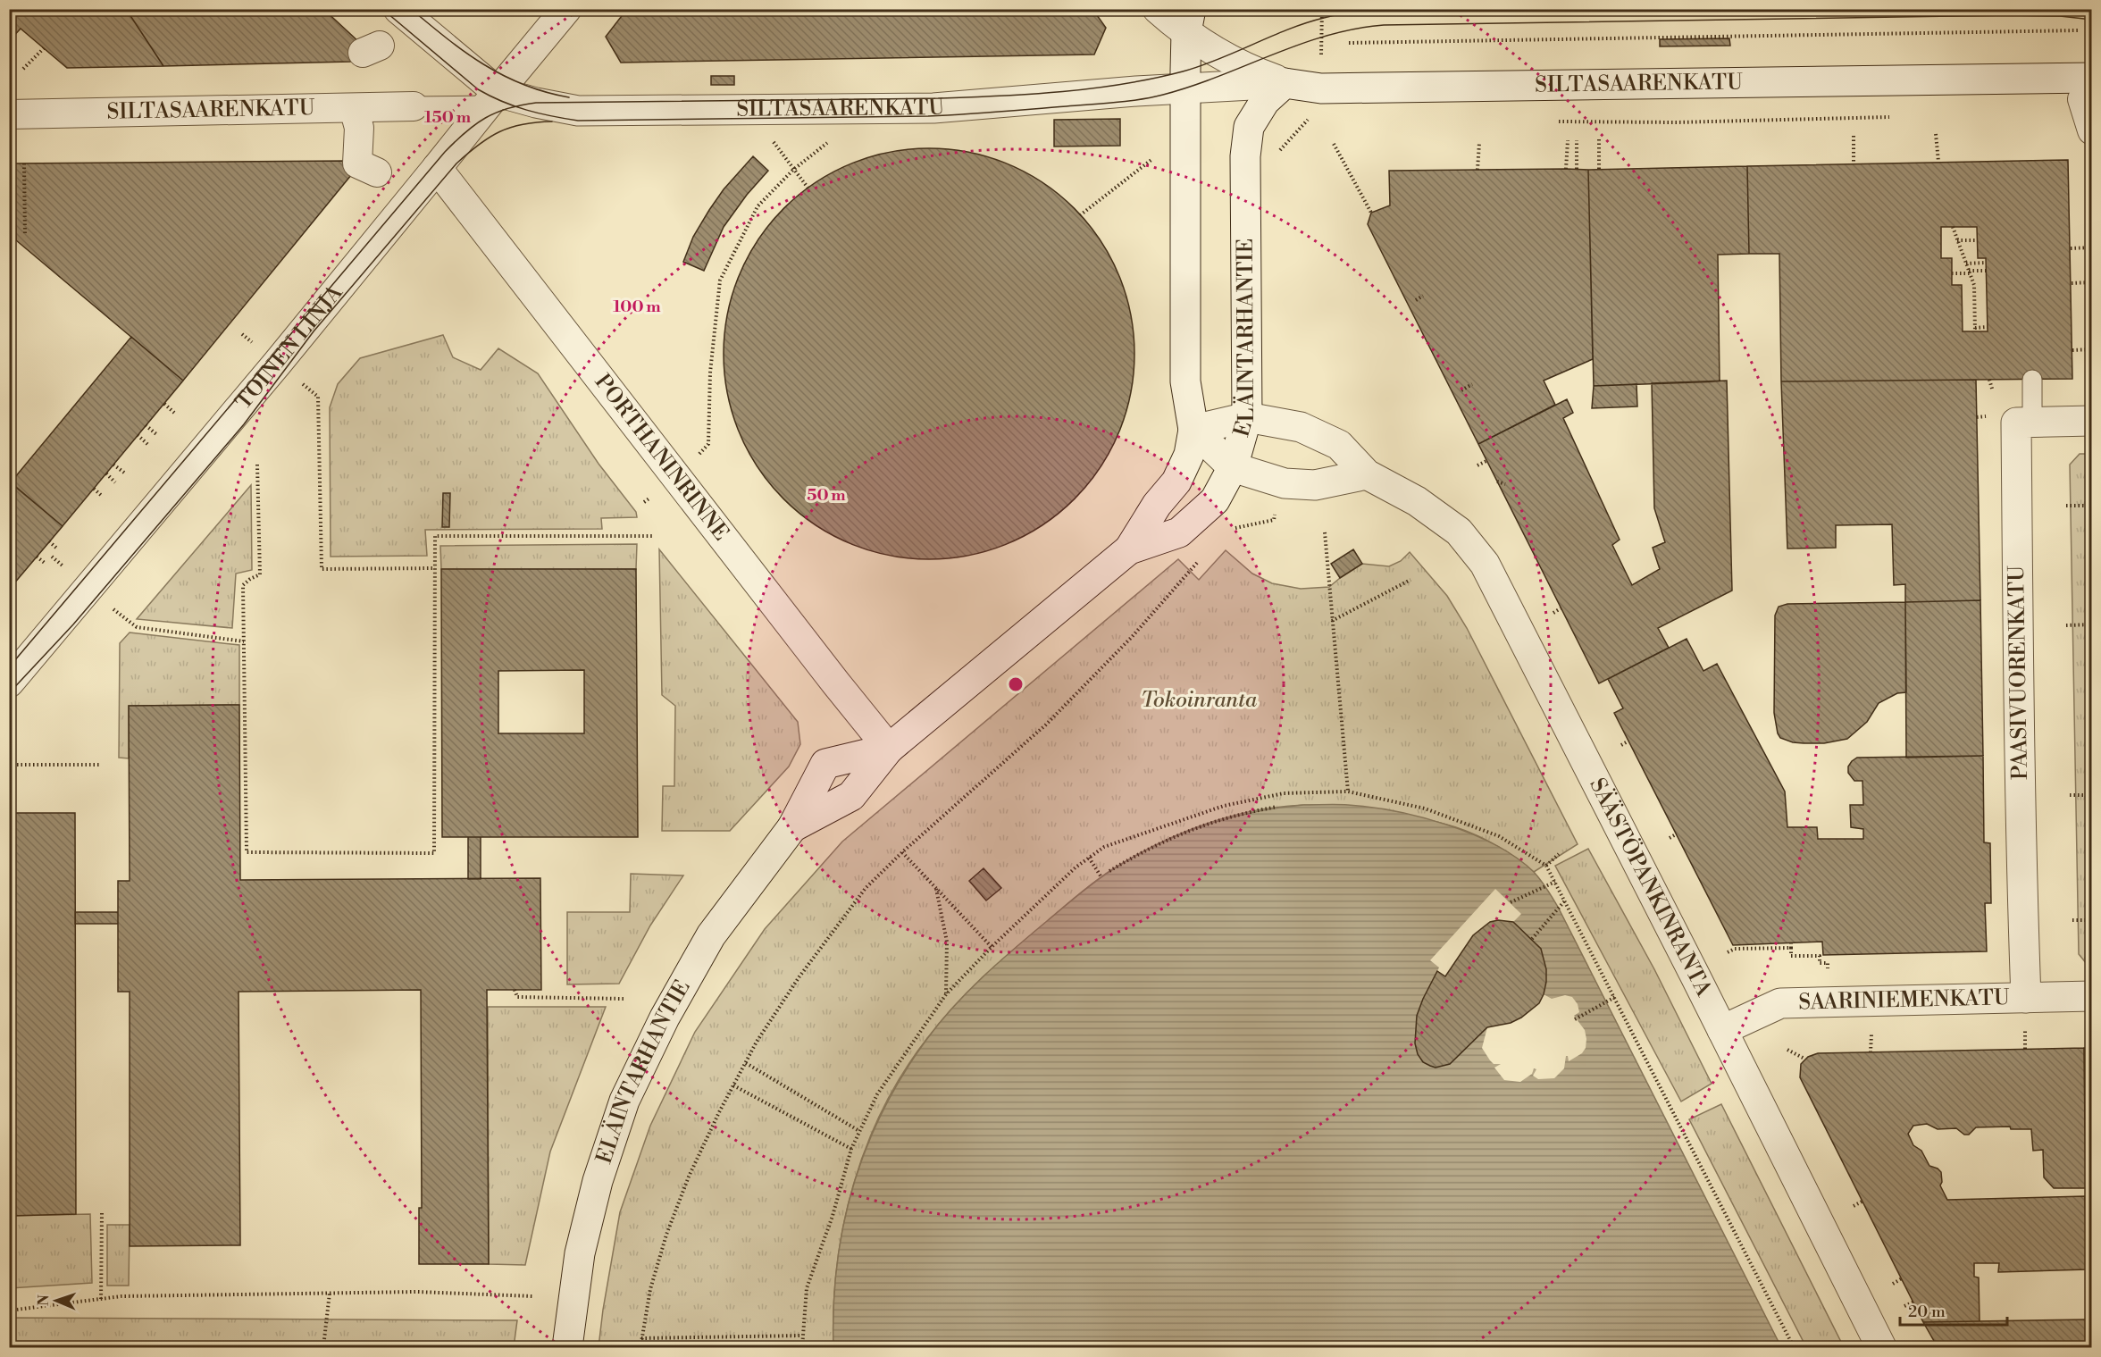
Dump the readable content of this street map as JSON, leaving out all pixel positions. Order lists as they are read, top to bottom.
{
  "streets": {
    "street": [
      "SILTASAARENKATU",
      "ELÄINTARHANTIE",
      "TOINEN LINJA",
      "PORTHANINRINNE",
      "PAASIVUORENKATU",
      "SÄÄSTÖPANKINRANTA",
      "SAARINIEMENKATU"
    ]
  },
  "crossings": [
    ["SILTASAARENKATU", "ELÄINTARHANTIE"],
    ["SILTASAARENKATU", "TOINEN LINJA"],
    ["ELÄINTARHANTIE", "PORTHANINRINNE"],
    ["ELÄINTARHANTIE", "SÄÄSTÖPANKINRANTA"],
    ["TOINEN LINJA", "PORTHANINRINNE"],
    ["PAASIVUORENKATU", "SAARINIEMENKATU"],
    ["SÄÄSTÖPANKINRANTA", "SAARINIEMENKATU"]
  ],
  "parks": ["Tokoinranta"],
  "scale_bar": "20 m",
  "north": "left",
  "rings": ["150 m", "100 m", "50 m"]
}
